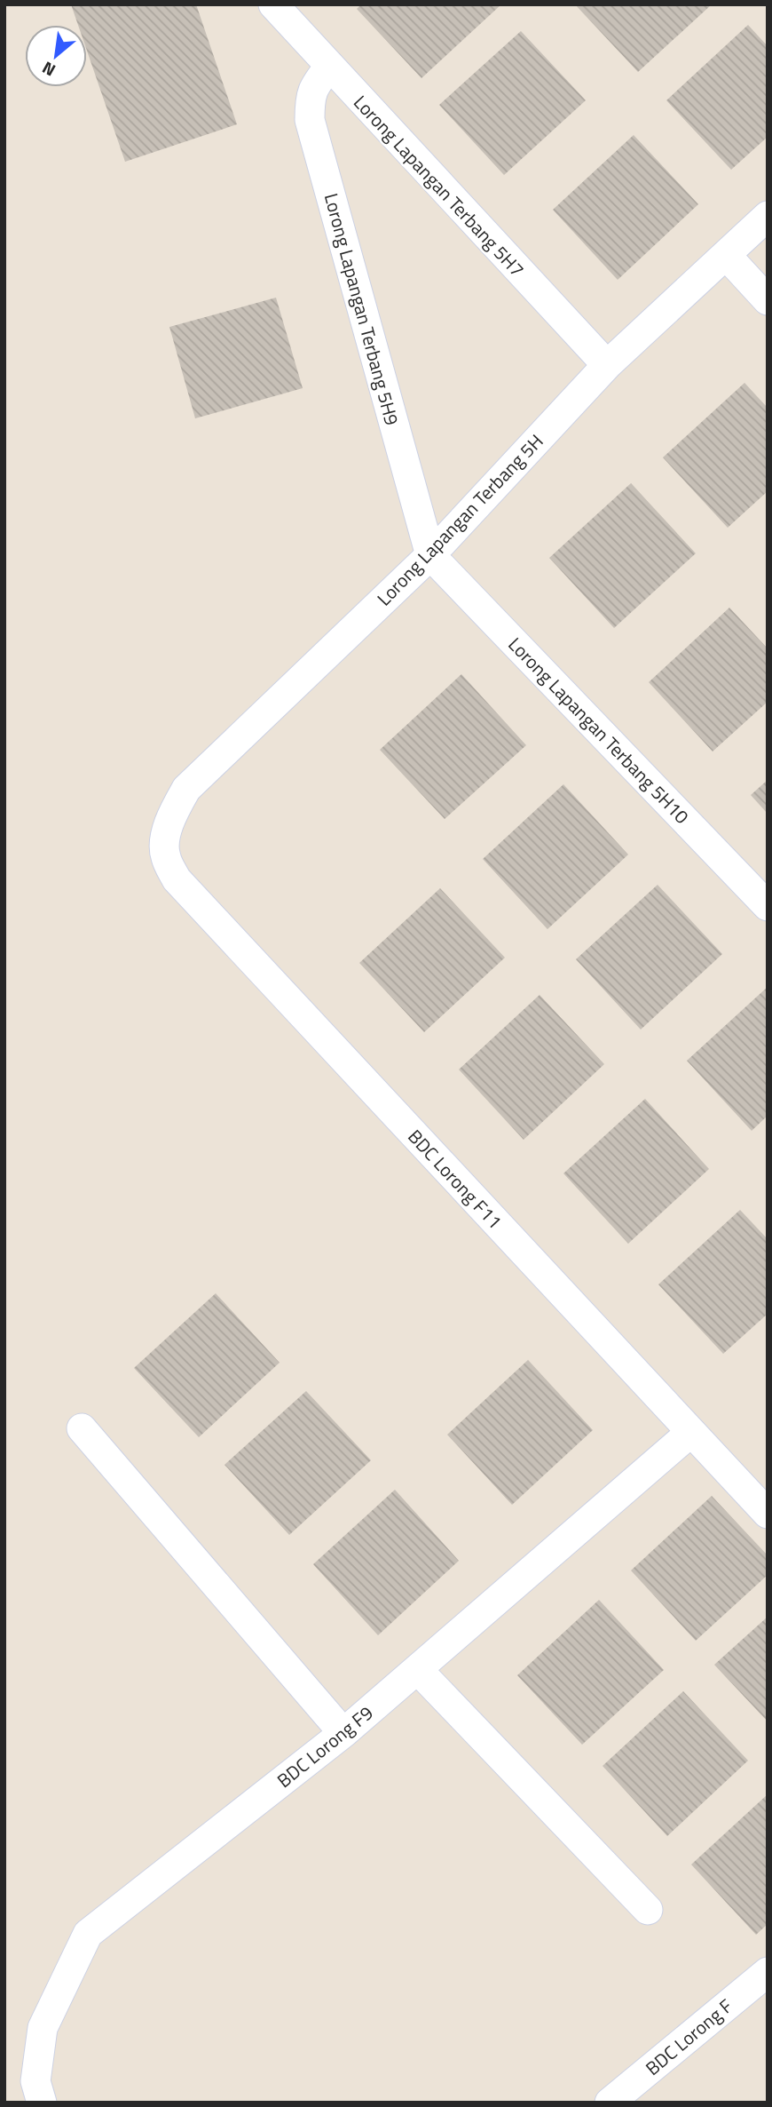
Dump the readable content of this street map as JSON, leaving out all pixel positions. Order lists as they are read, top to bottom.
{
  "streets": {
    "street": [
      "Lorong Lapangan Terbang 5H7",
      "Lorong Lapangan Terbang 5H9",
      "Lorong Lapangan Terbang 5H",
      "Lorong Lapangan Terbang 5H10",
      "BDC Lorong F11",
      "BDC Lorong F9",
      "BDC Lorong F"
    ]
  },
  "crossings": [
    ["Lorong Lapangan Terbang 5H7", "Lorong Lapangan Terbang 5H9"],
    ["Lorong Lapangan Terbang 5H7", "Lorong Lapangan Terbang 5H"],
    ["Lorong Lapangan Terbang 5H9", "Lorong Lapangan Terbang 5H"],
    ["Lorong Lapangan Terbang 5H9", "Lorong Lapangan Terbang 5H10"],
    ["Lorong Lapangan Terbang 5H", "Lorong Lapangan Terbang 5H10"],
    ["Lorong Lapangan Terbang 5H", "BDC Lorong F11"],
    ["BDC Lorong F11", "BDC Lorong F9"]
  ],
  "north": "bottom left"
}
